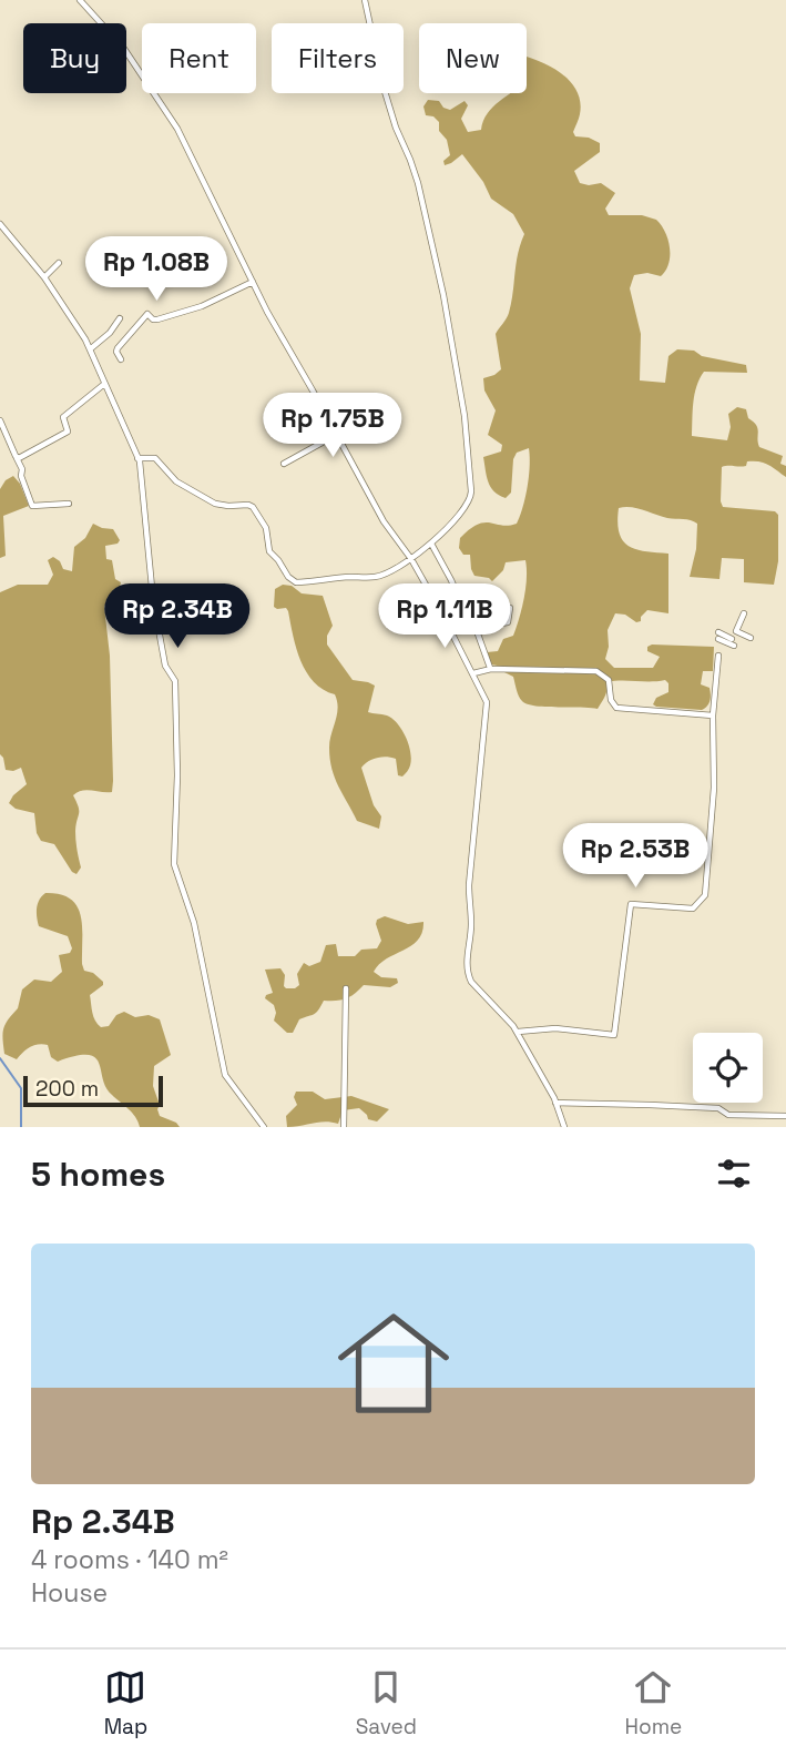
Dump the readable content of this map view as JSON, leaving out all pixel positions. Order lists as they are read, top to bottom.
{
  "scale_bar": "200 m",
  "page": {
    "chip": [
      "Buy",
      "Rent",
      "Filters",
      "New"
    ],
    "price": [
      "Rp 1.08B",
      "Rp 1.75B",
      "Rp 2.34B",
      "Rp 1.11B",
      "Rp 2.53B"
    ],
    "scale": "200 m",
    "heading": "5 homes",
    "list": [
      {
        "name": "Rp 2.34B",
        "note": "4 rooms · 140 m² · House"
      }
    ],
    "tabs": ["Map", "Saved", "Home"]
  }
}
